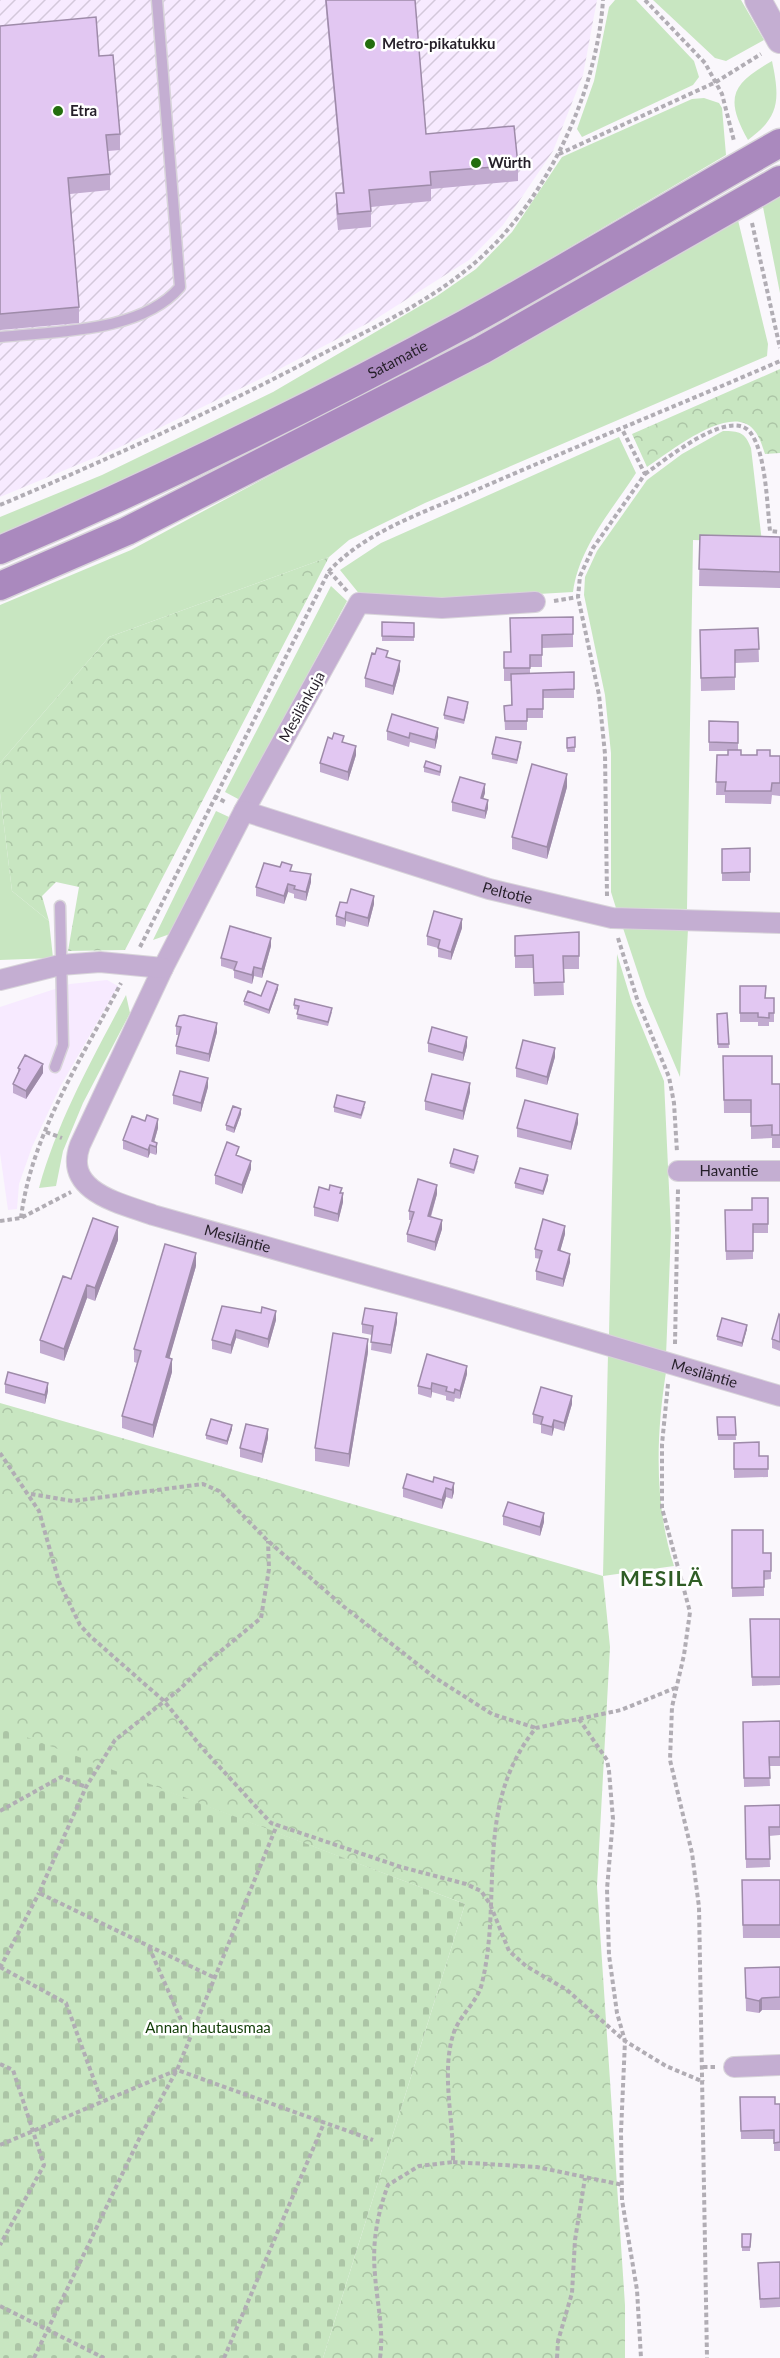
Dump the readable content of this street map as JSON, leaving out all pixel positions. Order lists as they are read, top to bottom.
{
  "streets": {
    "main road": ["Satamatie"],
    "street": [
      "Mesilänkuja",
      "Peltotie",
      "Havantie",
      "Mesiläntie"
    ]
  },
  "crossings": [
    ["Mesilänkuja", "Peltotie"]
  ],
  "districts": ["MESILÄ"],
  "parks": ["Annan hautausmaa"],
  "places": ["Metro-pikatukku", "Etra", "Würth"]
}
